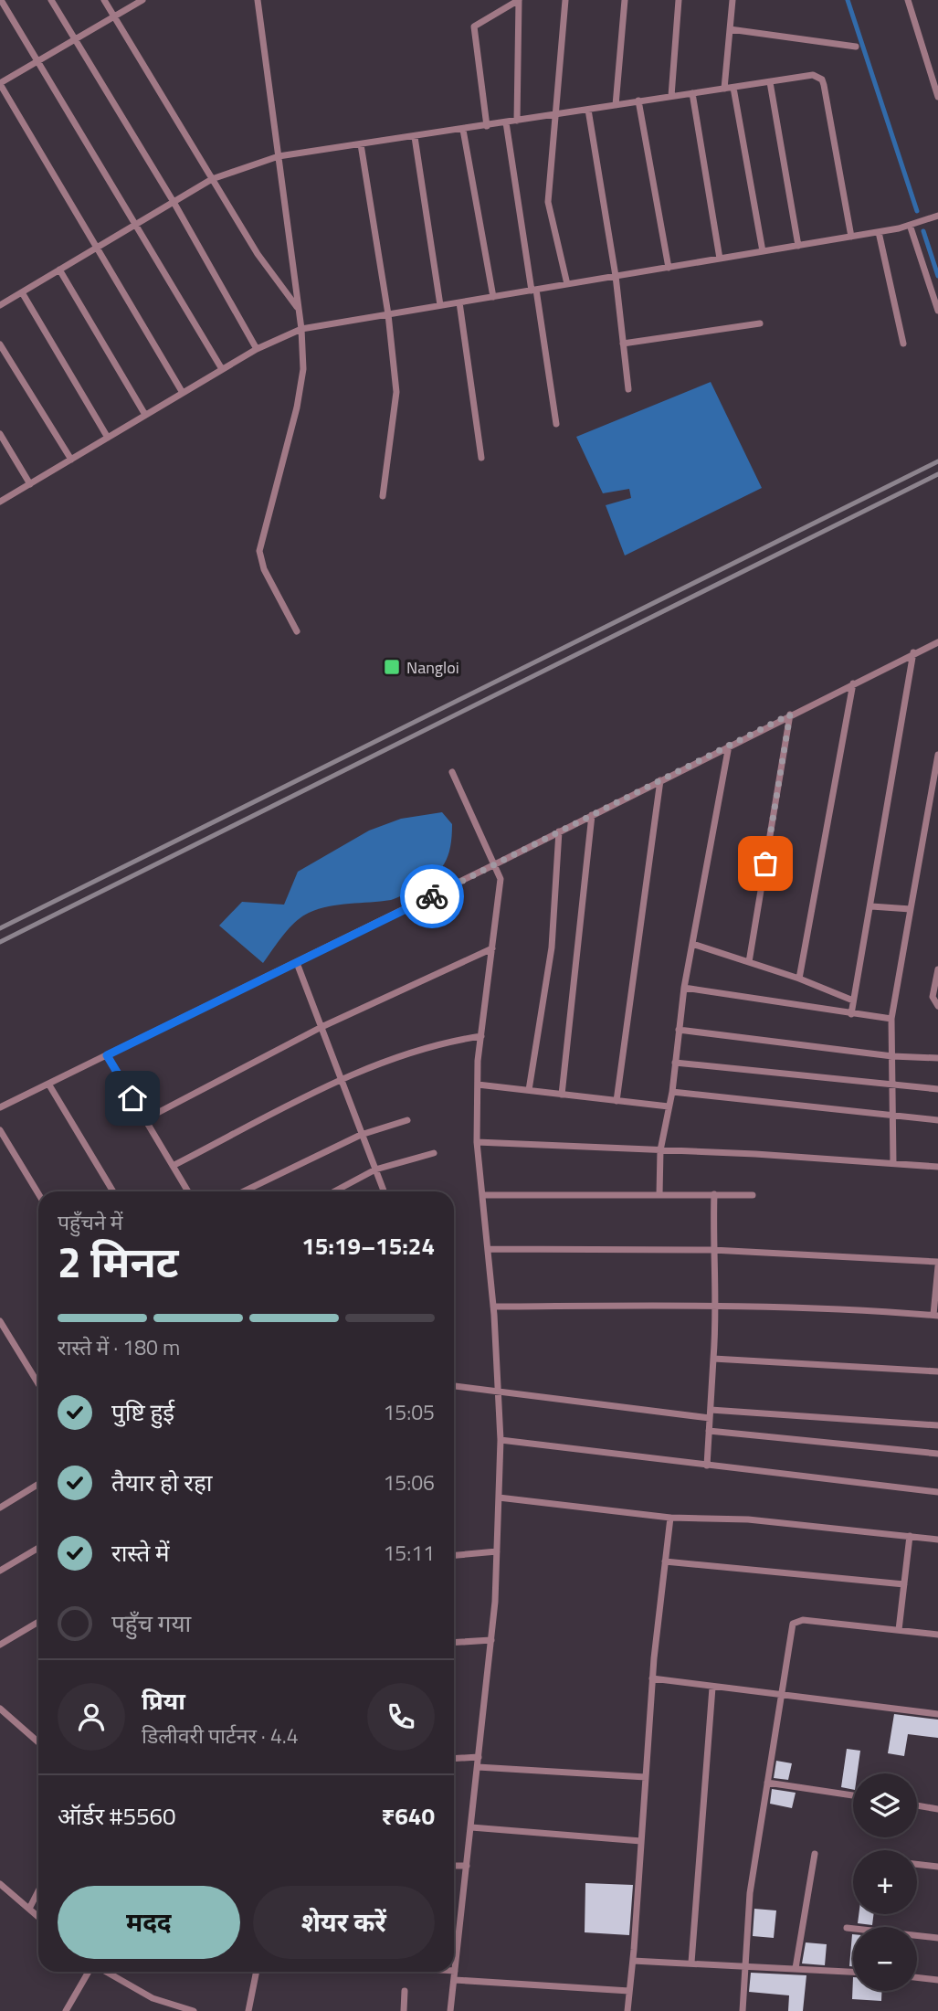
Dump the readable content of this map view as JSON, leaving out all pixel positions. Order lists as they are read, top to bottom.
{
  "places": {
    "transit": ["Nangloi"]
  },
  "page": {
    "heading": ["2 मिनट", "पहुँचने में", "15:19–15:24"],
    "panel": [
      "प्रिया",
      "डिलीवरी पार्टनर · 4.4",
      "ऑर्डर #5560",
      "₹640"
    ],
    "bar": "रास्ते में · 180 m",
    "list": [
      ["पुष्टि हुई", "15:05"],
      ["तैयार हो रहा", "15:06"],
      ["रास्ते में", "15:11"],
      "पहुँच गया"
    ],
    "map_buttons": ["+", "−"],
    "buttons": ["मदद", "शेयर करें"]
  }
}
